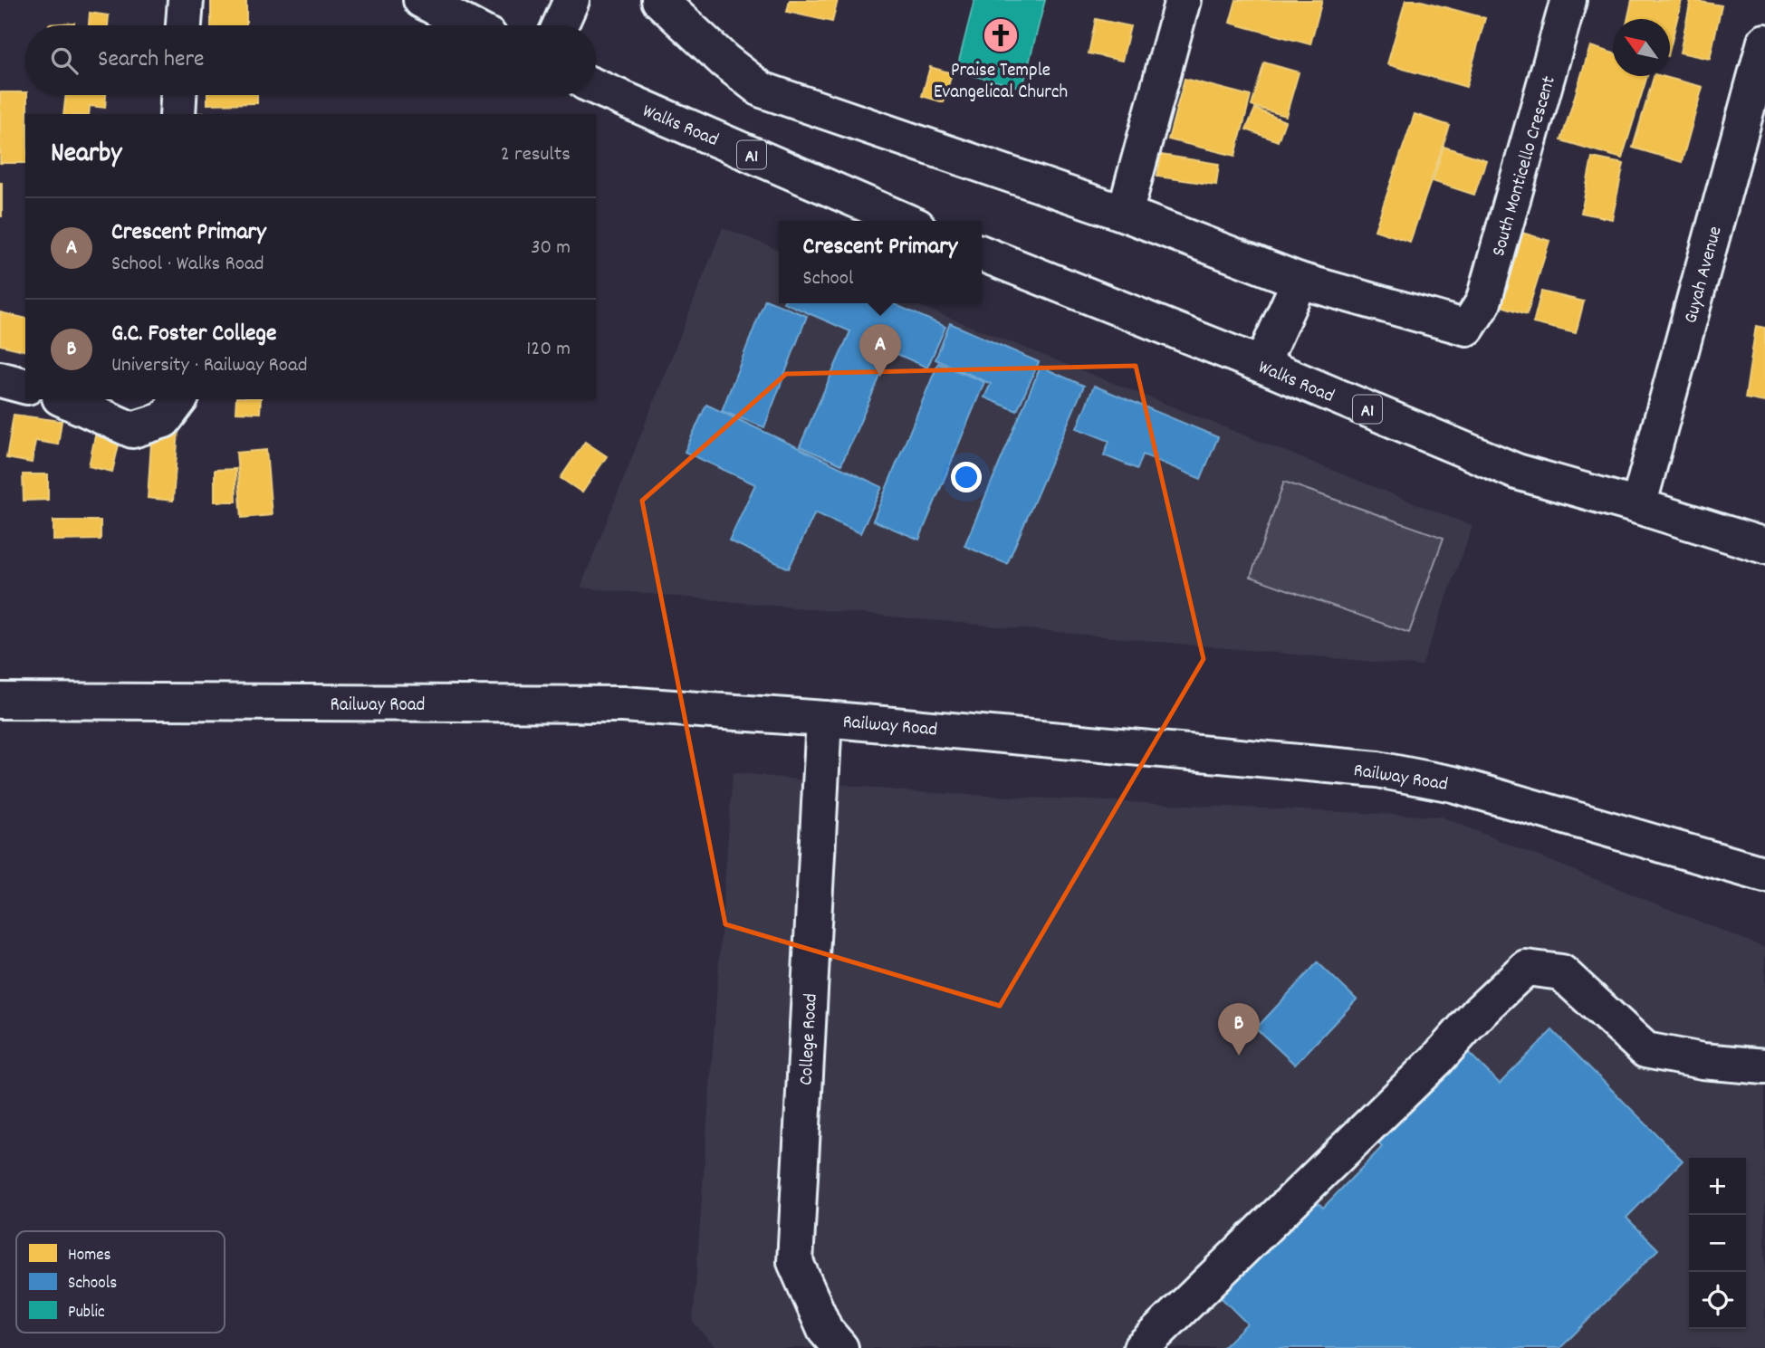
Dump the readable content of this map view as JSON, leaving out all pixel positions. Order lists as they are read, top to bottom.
{
  "streets": {
    "street": [
      "Walks Road",
      "A1",
      "South Monticello Crescent",
      "Guyah Avenue",
      "Railway Road",
      "College Road"
    ]
  },
  "crossings": [
    ["Walks Road", "Guyah Avenue"],
    ["Railway Road", "College Road"]
  ],
  "places": {
    "church": ["Praise Temple Evangelical Church"]
  },
  "legend": ["Homes", "Schools", "Public"],
  "north": "top left",
  "page": {
    "search": "Search here",
    "heading": ["Nearby", "2 results"],
    "list": [
      {
        "mark": "A",
        "name": "Crescent Primary",
        "note": "School · Walks Road",
        "value": "30 m"
      },
      {
        "mark": "B",
        "name": "G.C. Foster College",
        "note": "University · Railway Road",
        "value": "120 m"
      }
    ],
    "popup": ["Crescent Primary", "School"],
    "pins": ["A", "B"],
    "map_buttons": ["+", "−"]
  }
}
